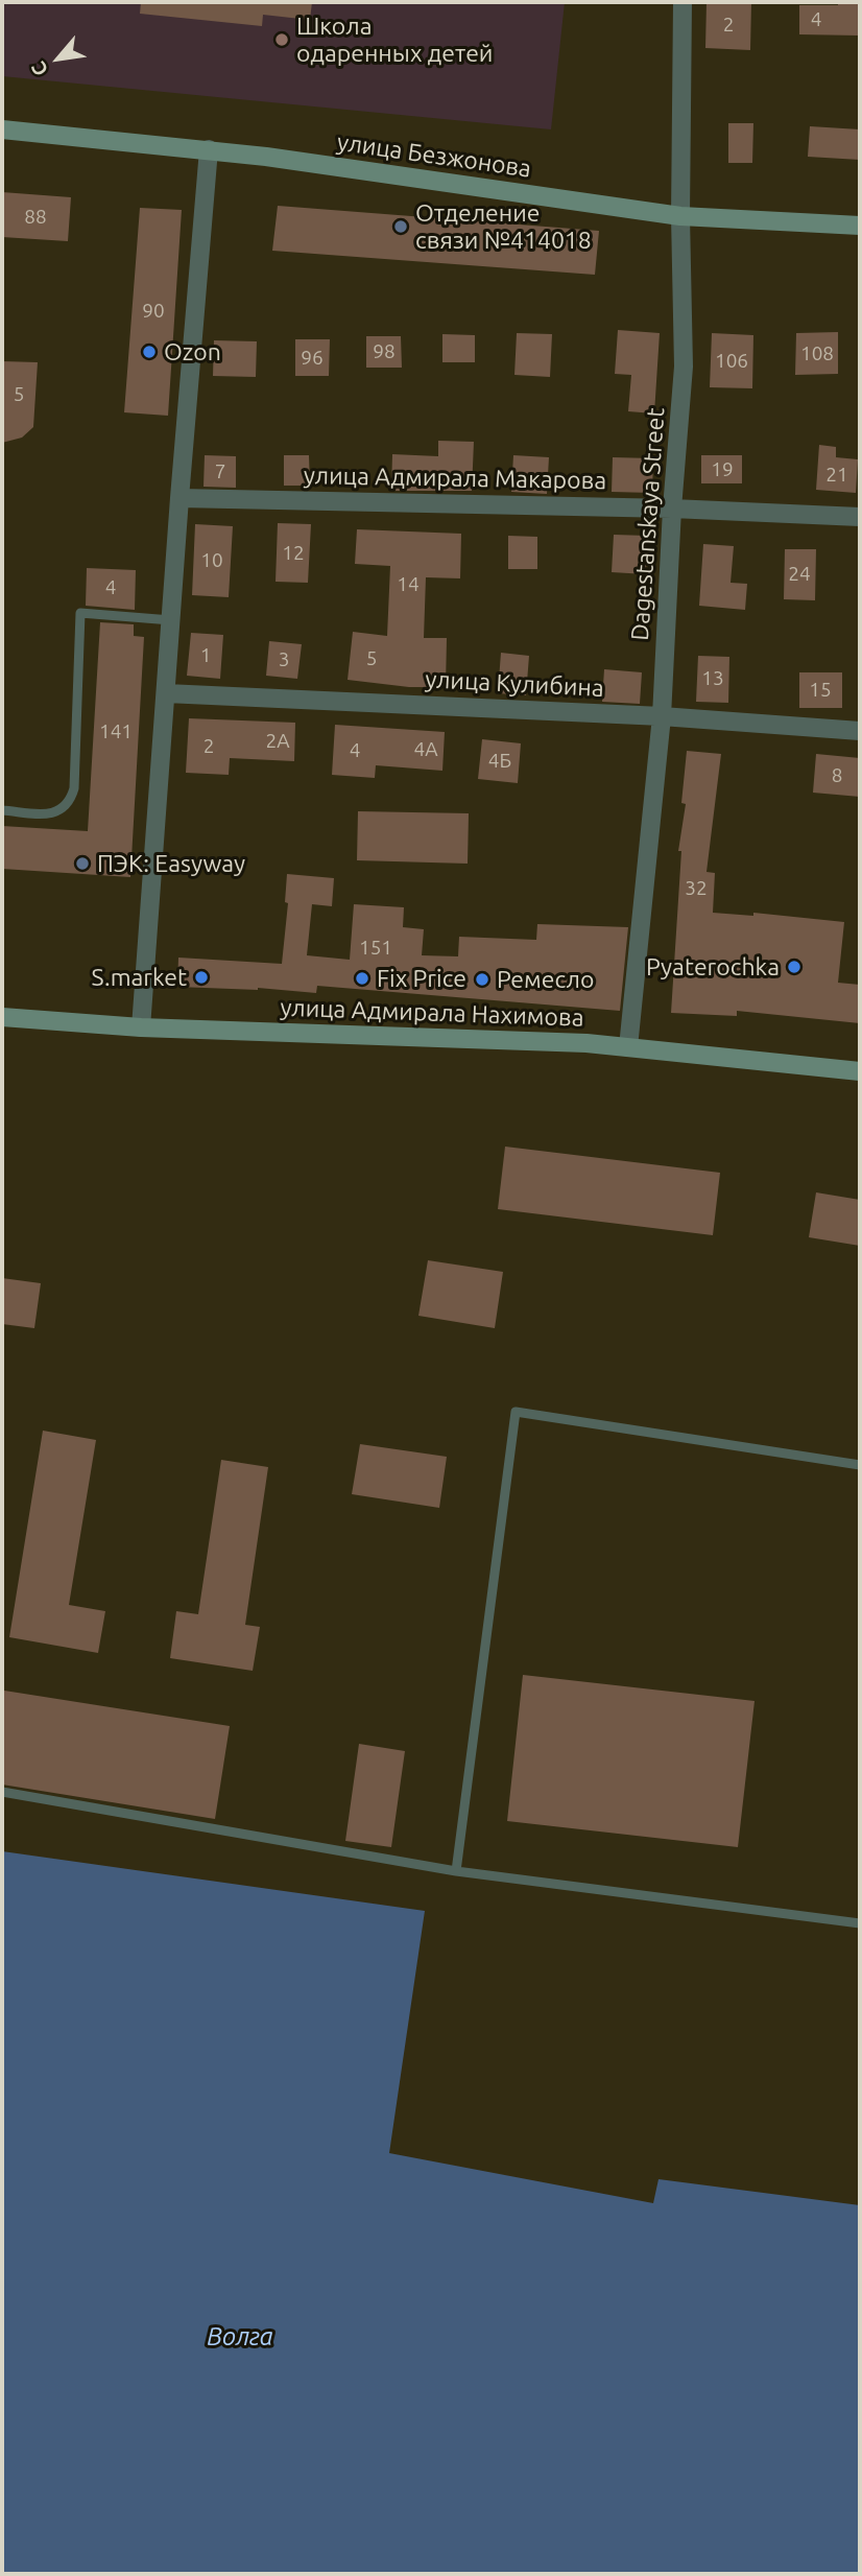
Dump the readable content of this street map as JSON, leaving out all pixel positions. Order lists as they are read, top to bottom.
{
  "streets": {
    "street": [
      "улица Безжонова",
      "улица Адмирала Макарова",
      "Dagestanskaya Street",
      "улица Кулибина",
      "улица Адмирала Нахимова"
    ]
  },
  "crossings": [
    ["улица Безжонова", "Dagestanskaya Street"],
    ["улица Адмирала Макарова", "Dagestanskaya Street"],
    ["Dagestanskaya Street", "улица Кулибина"],
    ["Dagestanskaya Street", "улица Адмирала Нахимова"]
  ],
  "water": ["Волга"],
  "places": [
    "Школа одаренных детей",
    "Отделение связи №414018",
    "Ozon",
    "ПЭК: Easyway",
    "Pyaterochka",
    "S.market",
    "Fix Price",
    "Ремесло"
  ],
  "house_numbers": [
    "4",
    "2",
    "88",
    "90",
    "98",
    "108",
    "96",
    "106",
    "5",
    "19",
    "7",
    "21",
    "12",
    "10",
    "24",
    "14",
    "4",
    "1",
    "5",
    "3",
    "13",
    "15",
    "141",
    "2А",
    "2",
    "4А",
    "4",
    "4Б",
    "8",
    "32",
    "151"
  ],
  "north": "bottom left"
}
